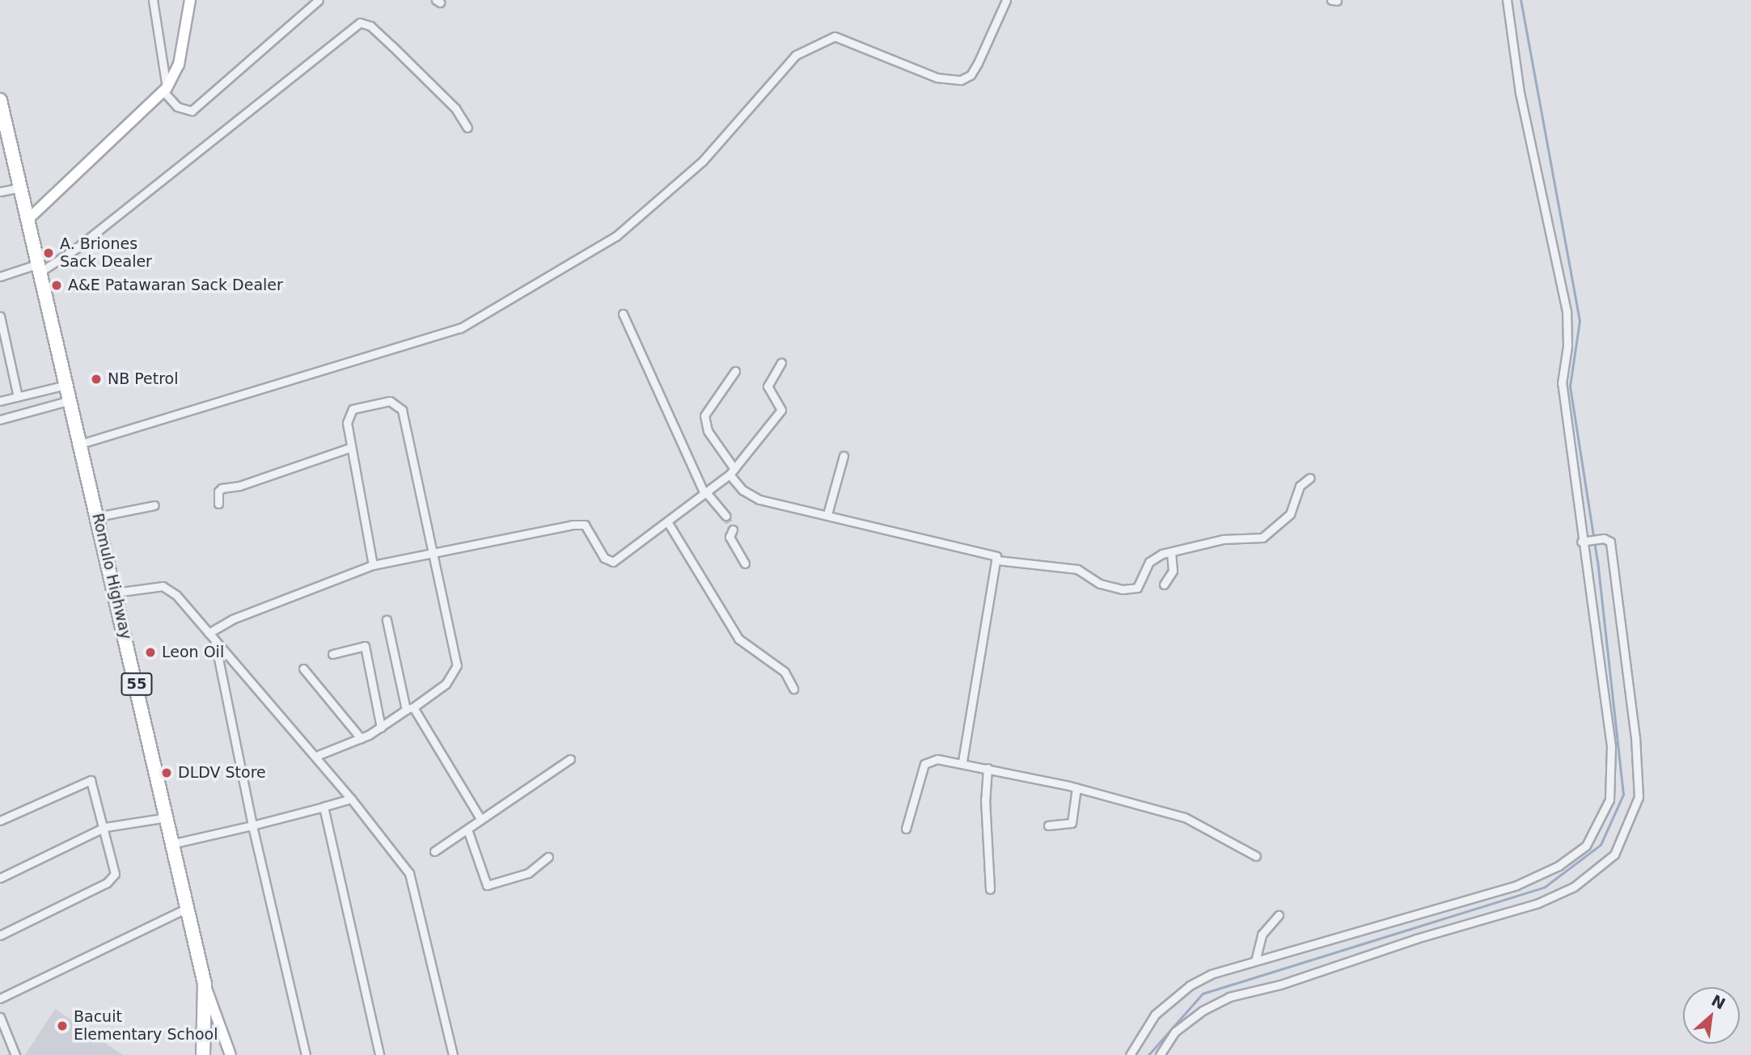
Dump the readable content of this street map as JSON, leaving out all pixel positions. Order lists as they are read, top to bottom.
{
  "streets": {
    "highway": ["Romulo Highway", "55"]
  },
  "places": [
    "A. Briones Sack Dealer",
    "A&E Patawaran Sack Dealer",
    "NB Petrol",
    "Leon Oil",
    "DLDV Store",
    "Bacuit Elementary School"
  ],
  "north": "top right"
}
